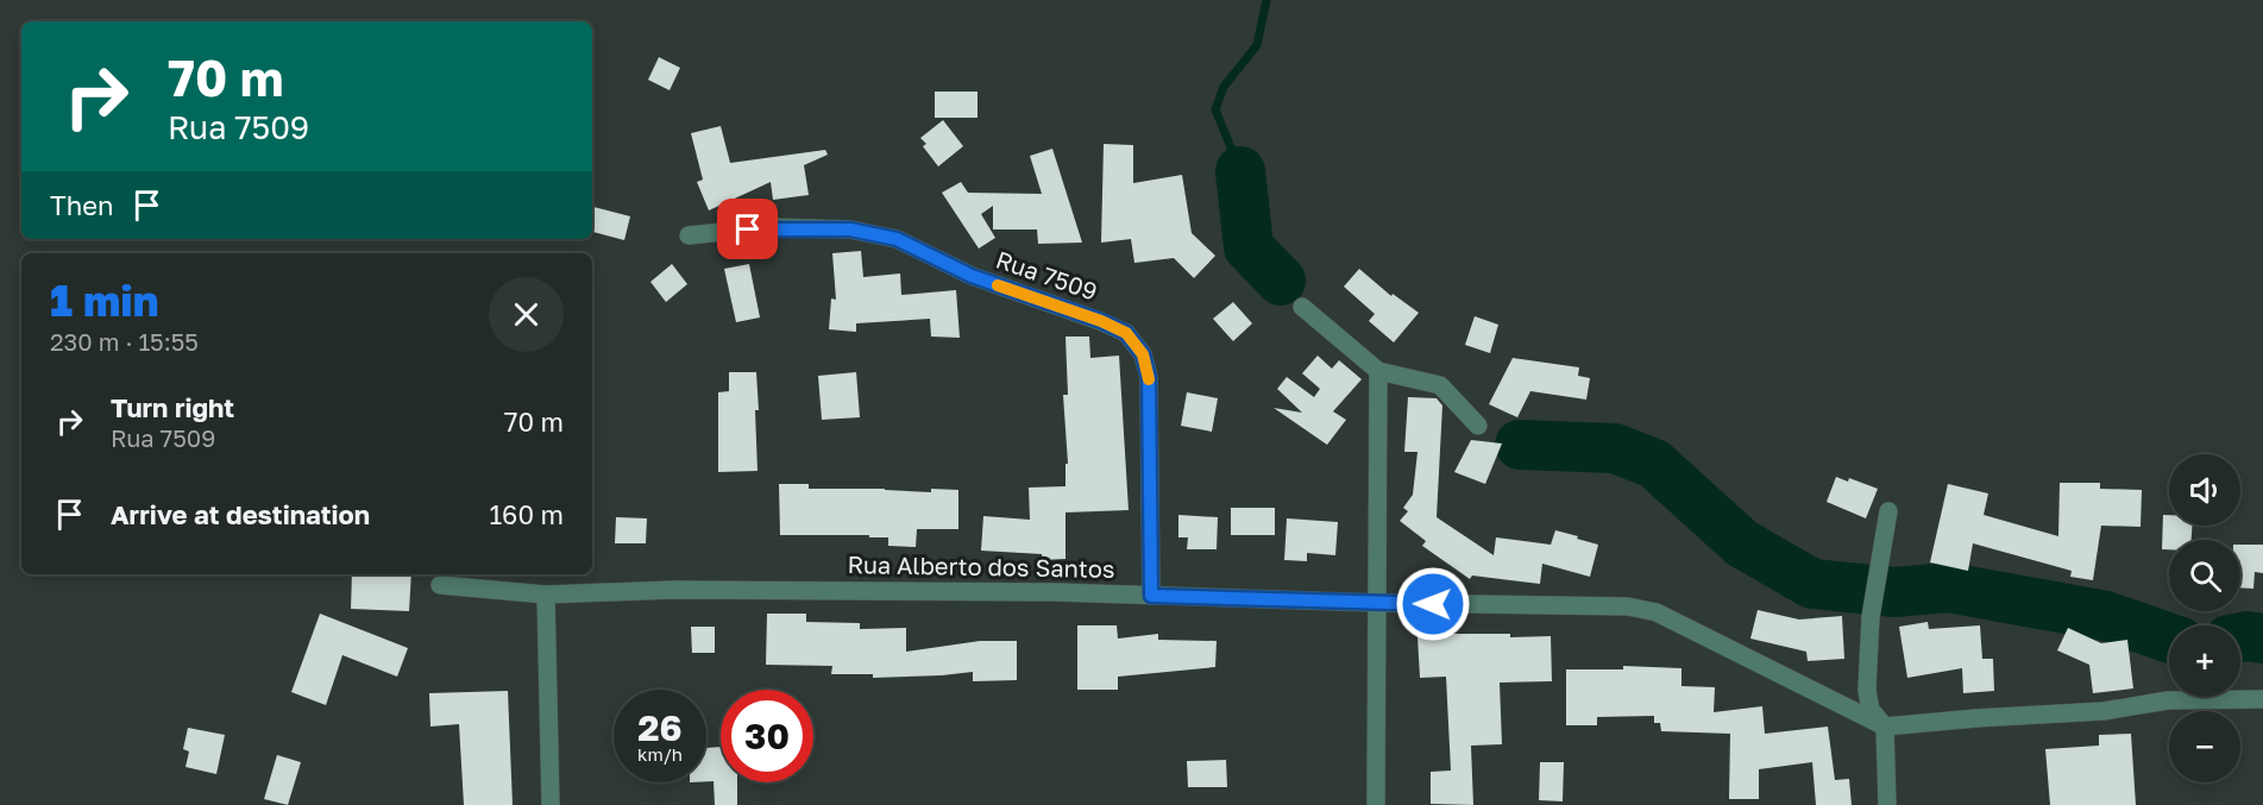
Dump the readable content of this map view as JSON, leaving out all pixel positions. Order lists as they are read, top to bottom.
{
  "streets": {
    "street": ["Rua 7509", "Rua Alberto dos Santos"]
  },
  "crossings": [
    ["Rua 7509", "Rua Alberto dos Santos"]
  ],
  "page": {
    "turn": ["70 m", "Rua 7509"],
    "then": "Then",
    "heading": ["1 min", "230 m · 15:55"],
    "list": [
      {
        "name": "Turn right",
        "note": "Rua 7509",
        "value": "70 m"
      },
      {
        "name": "Arrive at destination",
        "value": "160 m"
      }
    ],
    "map_buttons": ["+", "−"],
    "speed": "26 km/h",
    "limit": "30"
  }
}
